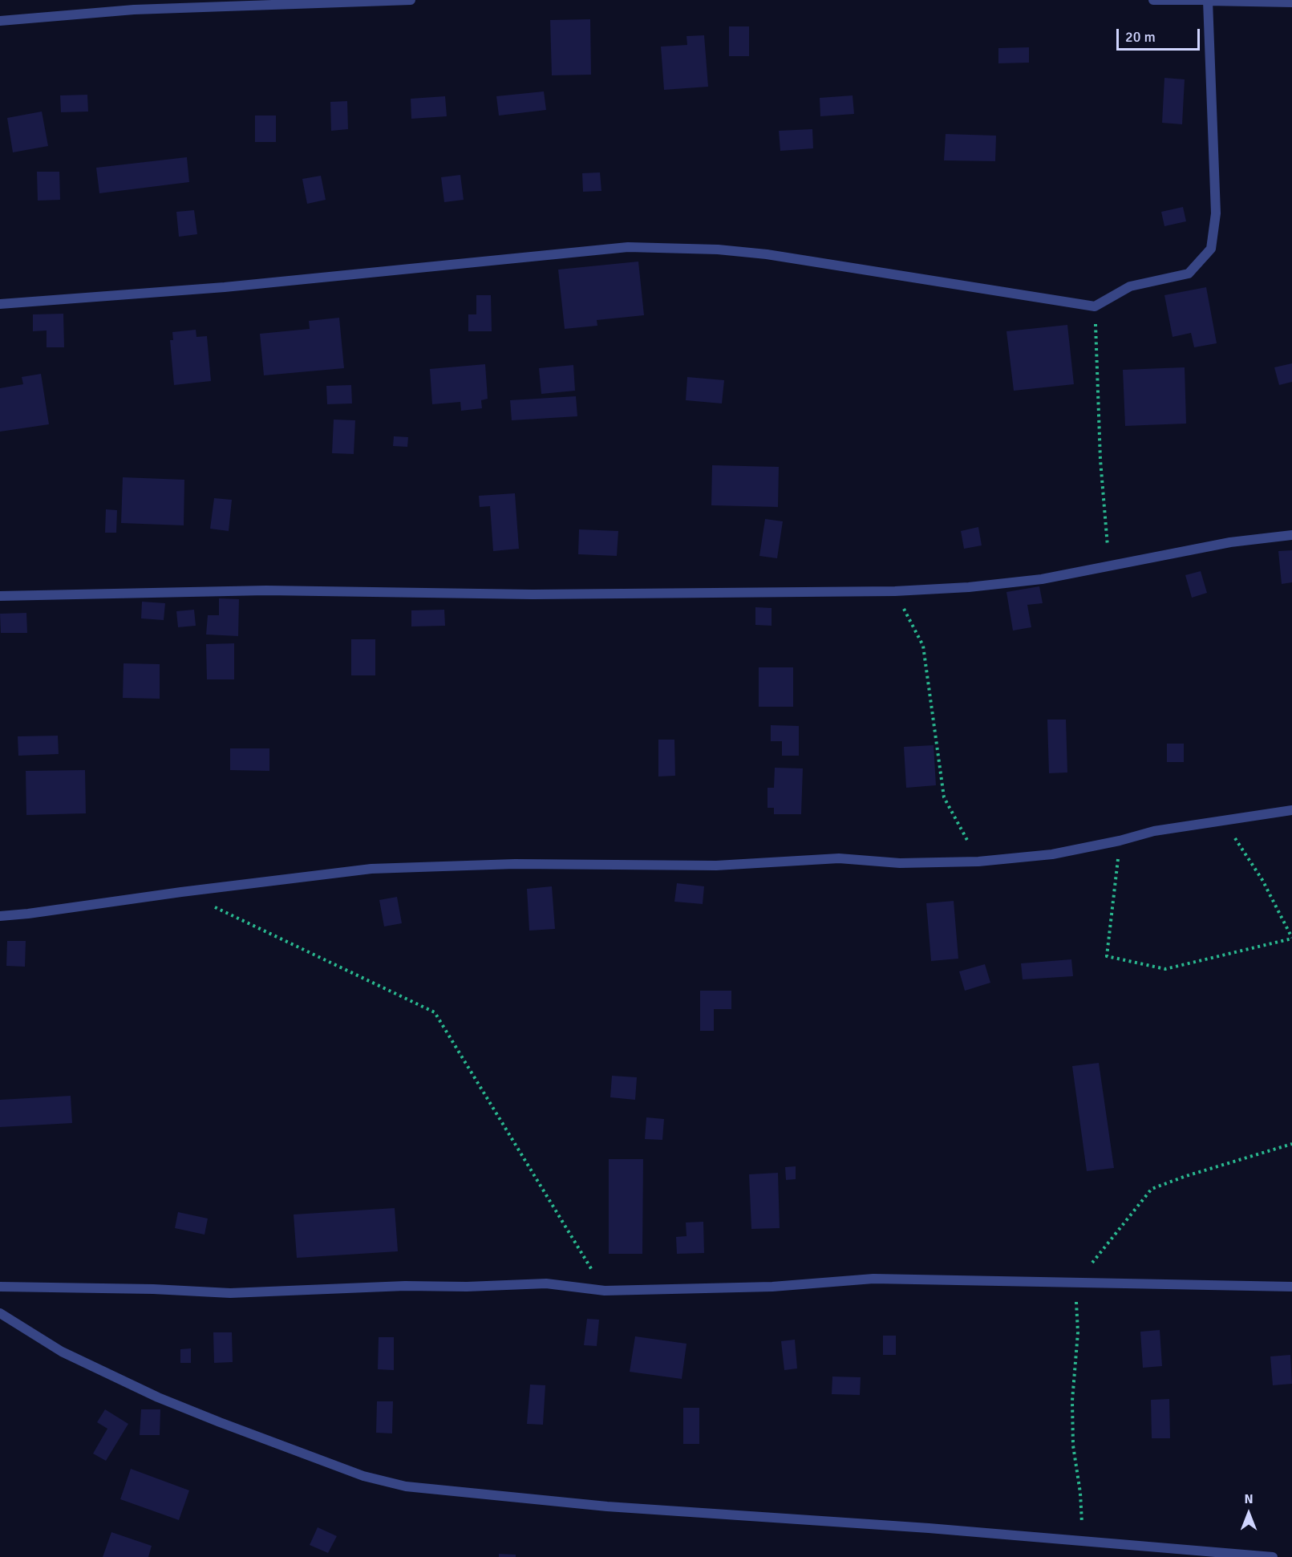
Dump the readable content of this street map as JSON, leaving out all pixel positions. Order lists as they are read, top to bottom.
{
  "scale_bar": "20 m",
  "north": "top"
}
